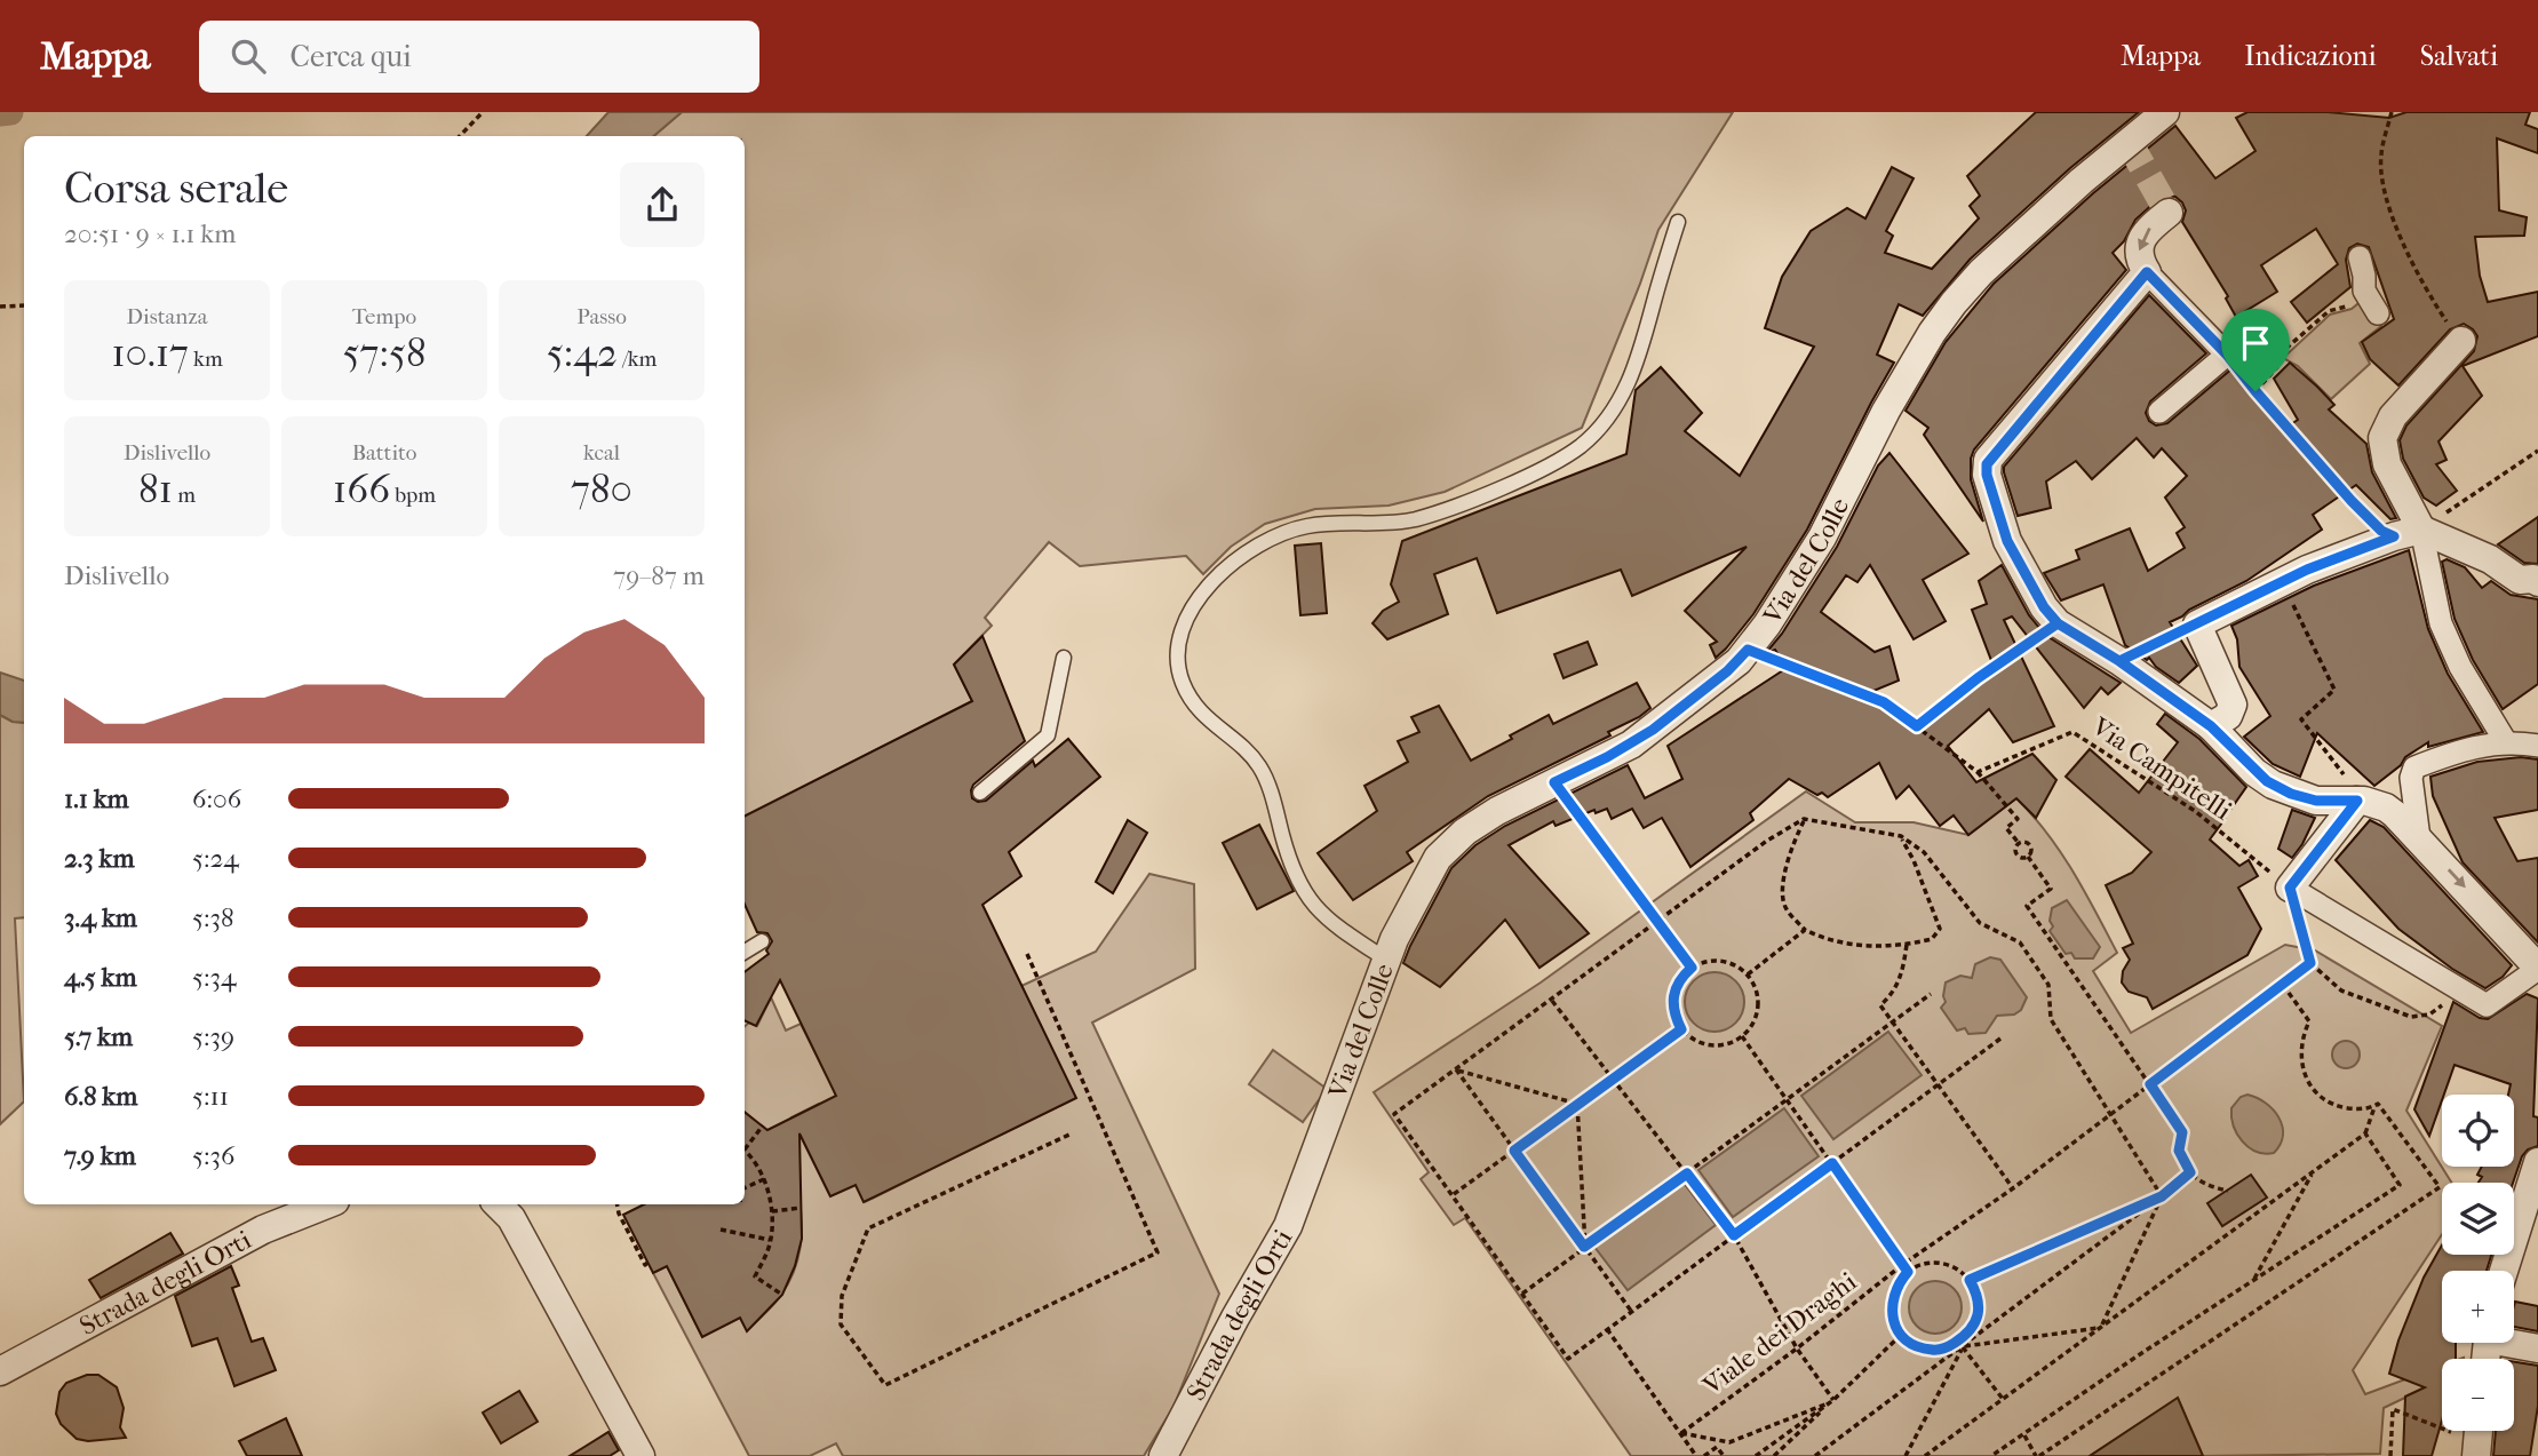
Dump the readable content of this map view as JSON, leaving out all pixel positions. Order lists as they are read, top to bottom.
{
  "streets": {
    "street": ["Via del Colle", "Strada degli Orti"],
    "path": ["Via Campitelli", "Viale dei Draghi"]
  },
  "crossings": [
    ["Via del Colle", "Strada degli Orti"]
  ],
  "page": {
    "header": "Mappa",
    "search": "Cerca qui",
    "nav": ["Mappa", "Indicazioni", "Salvati"],
    "heading": ["Corsa serale", "20:51 · 9 × 1.1 km"],
    "stats": [
      ["Distanza", "10.17 km"],
      ["Tempo", "57:58"],
      ["Passo", "5:42 /km"],
      ["Dislivello", "81 m"],
      ["Battito", "166 bpm"],
      ["kcal", "780"]
    ],
    "chart": ["Dislivello", "79–87 m"],
    "list": [
      {
        "name": "1.1 km",
        "note": "6:06"
      },
      {
        "name": "2.3 km",
        "note": "5:24"
      },
      {
        "name": "3.4 km",
        "note": "5:38"
      },
      {
        "name": "4.5 km",
        "note": "5:34"
      },
      {
        "name": "5.7 km",
        "note": "5:39"
      },
      {
        "name": "6.8 km",
        "note": "5:11"
      },
      {
        "name": "7.9 km",
        "note": "5:36"
      }
    ],
    "map_buttons": ["+", "−"]
  }
}
